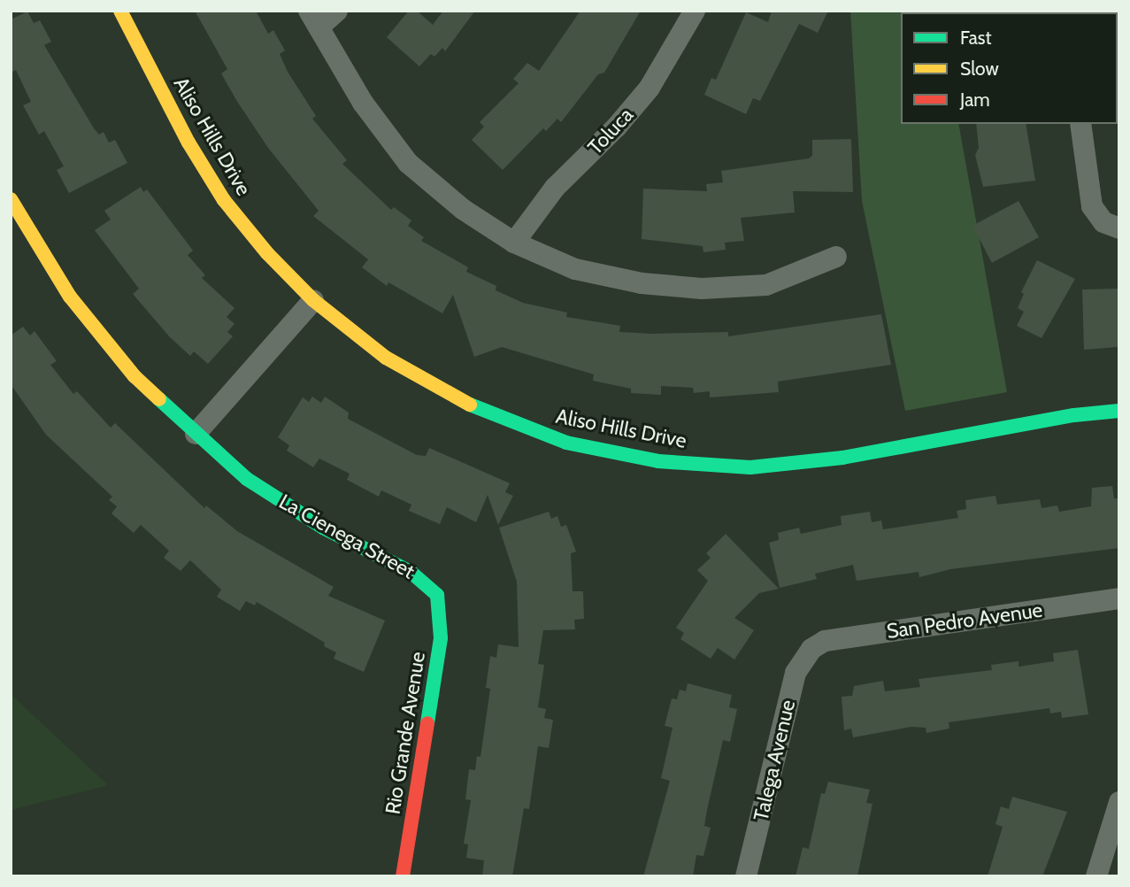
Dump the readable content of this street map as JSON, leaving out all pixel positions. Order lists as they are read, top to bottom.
{
  "streets": {
    "street": [
      "Toluca",
      "Aliso Hills Drive",
      "La Cienega Street",
      "San Pedro Avenue",
      "Rio Grande Avenue",
      "Talega Avenue"
    ]
  },
  "crossings": [
    ["La Cienega Street", "Rio Grande Avenue"],
    ["San Pedro Avenue", "Talega Avenue"]
  ],
  "legend": ["Fast", "Slow", "Jam"]
}
